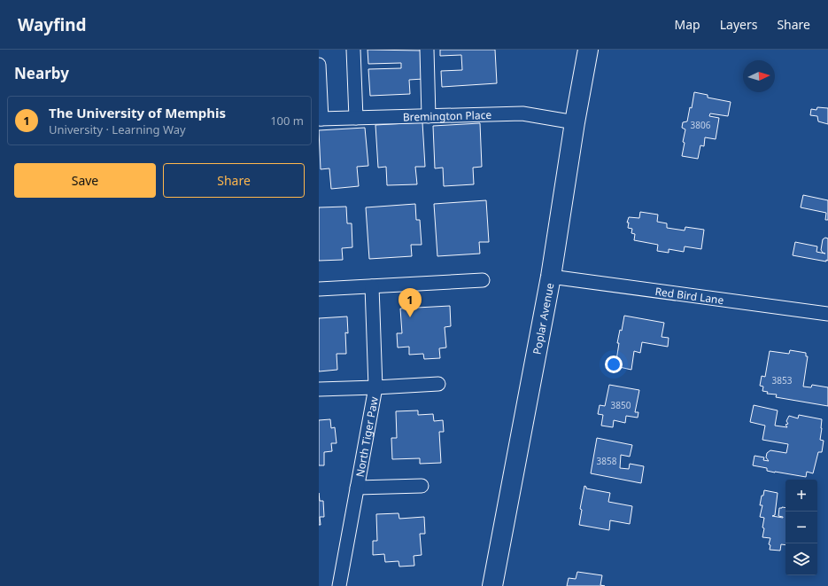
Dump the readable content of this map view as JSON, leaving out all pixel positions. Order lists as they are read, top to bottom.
{
  "streets": {
    "main road": ["Poplar Avenue"],
    "street": ["Bremington Place", "Red Bird Lane", "North Tiger Paw"]
  },
  "crossings": [
    ["Bremington Place", "Poplar Avenue"],
    ["Red Bird Lane", "Poplar Avenue"]
  ],
  "house_numbers": [
    "3806",
    "3853",
    "3850",
    "3858"
  ],
  "north": "right",
  "page": {
    "header": "Wayfind",
    "nav": ["Map", "Layers", "Share"],
    "heading": "Nearby",
    "list": [
      {
        "mark": "1",
        "name": "The University of Memphis",
        "note": "University · Learning Way",
        "value": "100 m"
      }
    ],
    "buttons": ["Save", "Share"],
    "pins": "1",
    "map_buttons": ["+", "−"]
  }
}
